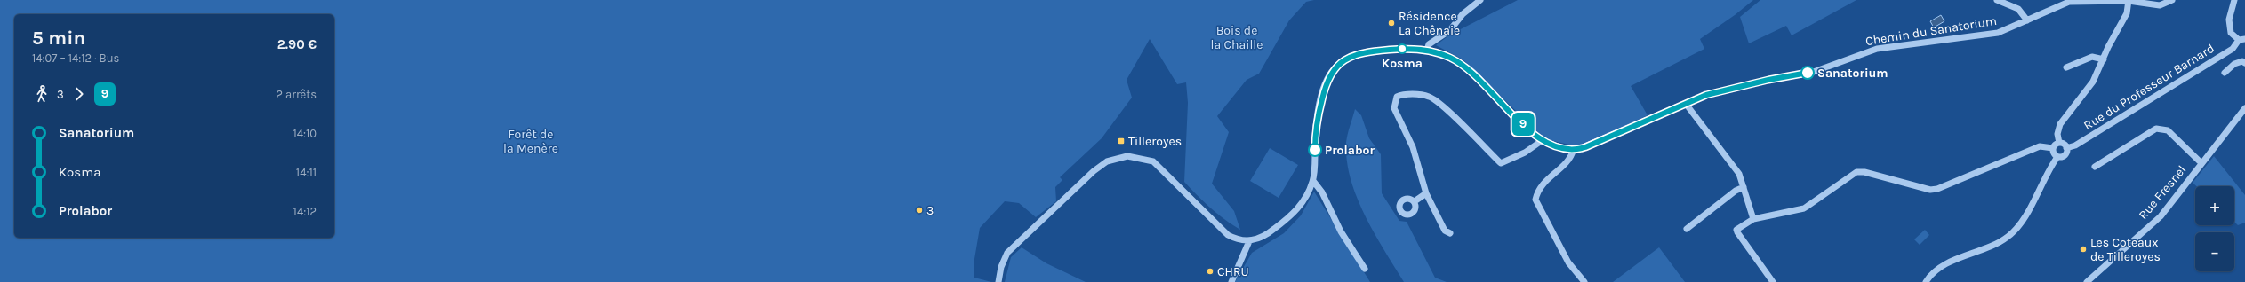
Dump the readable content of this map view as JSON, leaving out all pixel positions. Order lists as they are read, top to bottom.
{
  "streets": {
    "street": ["Chemin du Sanatorium", "Rue du Professeur Barnard", "Rue Fresnel"]
  },
  "parks": ["Bois de la Chaille", "Forêt de la Menère"],
  "places": {
    "other": [
      "Résidence La Chênaie",
      "Kosma",
      "Sanatorium",
      "Prolabor",
      "3",
      "Les Coteaux de Tilleroyes",
      "CHRU"
    ],
    "transit": ["Tilleroyes"]
  },
  "lines": ["bus line 9"],
  "page": {
    "on_map": "9",
    "heading": ["5 min", "14:07 – 14:12 · Bus", "2.90 €"],
    "legs": ["3", "9", "2 arrêts"],
    "list": [
      {
        "name": "Sanatorium",
        "value": "14:10"
      },
      {
        "name": "Kosma",
        "value": "14:11"
      },
      {
        "name": "Prolabor",
        "value": "14:12"
      }
    ],
    "map_buttons": ["+", "−"]
  }
}
